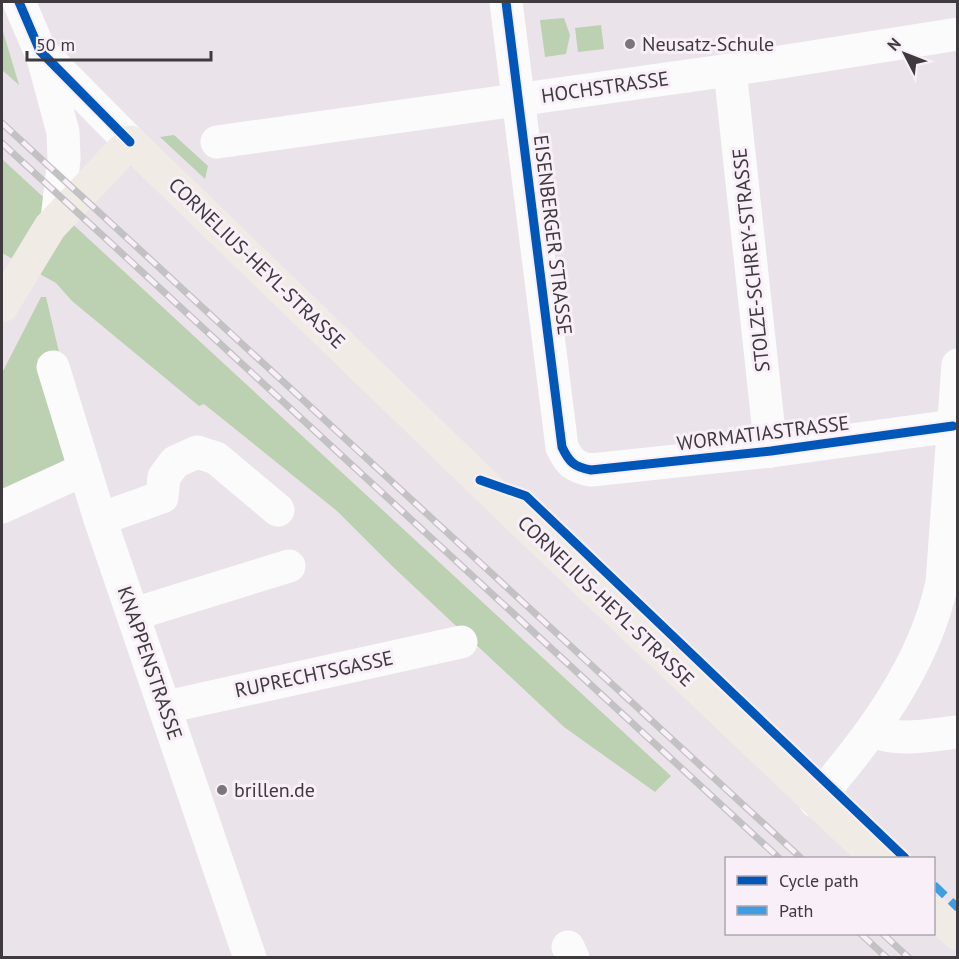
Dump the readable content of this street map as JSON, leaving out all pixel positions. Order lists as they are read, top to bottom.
{
  "streets": {
    "main road": ["CORNELIUS-HEYL-STRASSE"],
    "street": [
      "HOCHSTRASSE",
      "EISENBERGER STRASSE",
      "STOLZE-SCHREY-STRASSE",
      "WORMATIASTRASSE",
      "KNAPPENSTRASSE",
      "RUPRECHTSGASSE"
    ]
  },
  "crossings": [
    ["HOCHSTRASSE", "EISENBERGER STRASSE"],
    ["HOCHSTRASSE", "STOLZE-SCHREY-STRASSE"],
    ["EISENBERGER STRASSE", "WORMATIASTRASSE"],
    ["STOLZE-SCHREY-STRASSE", "WORMATIASTRASSE"],
    ["KNAPPENSTRASSE", "RUPRECHTSGASSE"]
  ],
  "places": ["Neusatz-Schule", "brillen.de"],
  "legend": ["Cycle path", "Path"],
  "scale_bar": "50 m",
  "north": "top left"
}
